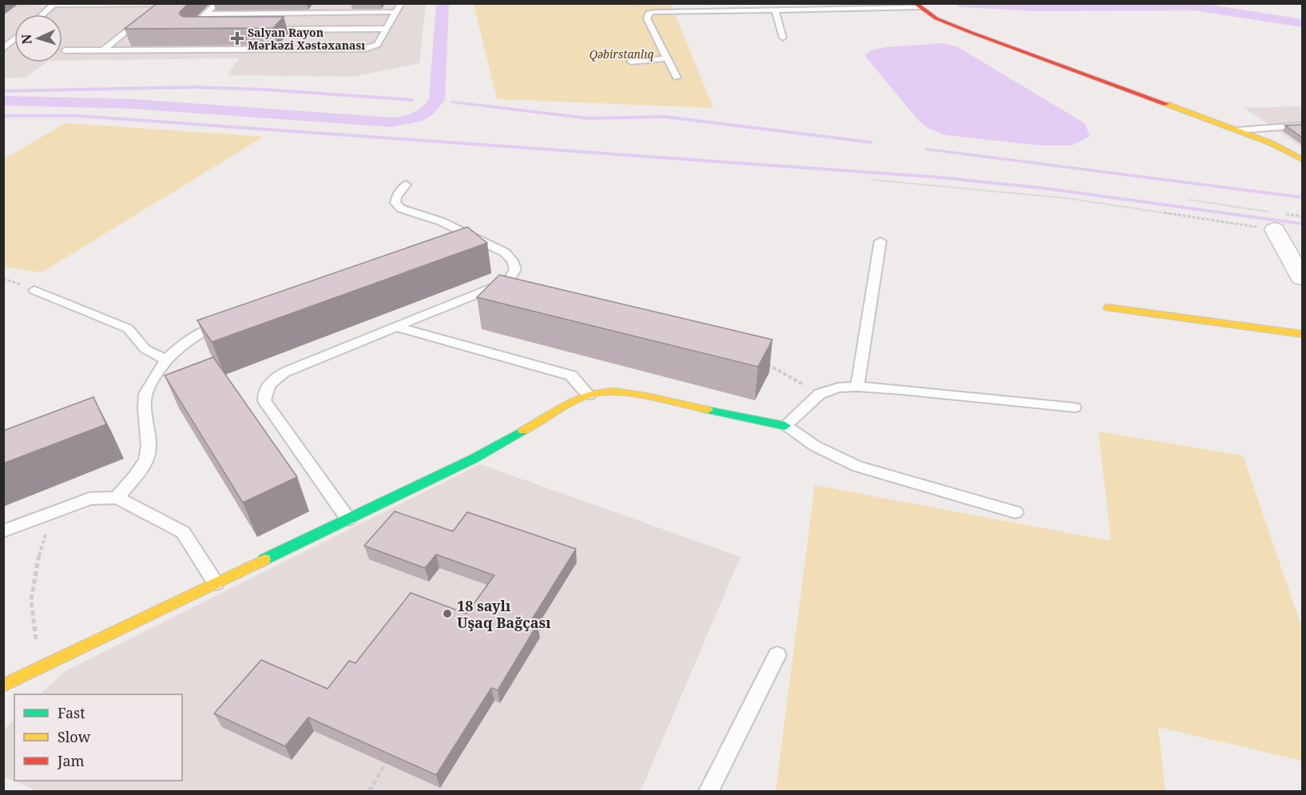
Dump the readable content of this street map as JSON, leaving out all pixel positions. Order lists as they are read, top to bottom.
{
  "parks": ["Qəbirstanlıq"],
  "places": {
    "health": ["Salyan Rayon Mərkəzi Xəstəxanası"],
    "other": ["18 saylı Uşaq Bağçası"]
  },
  "legend": ["Fast", "Slow", "Jam"],
  "north": "left"
}
